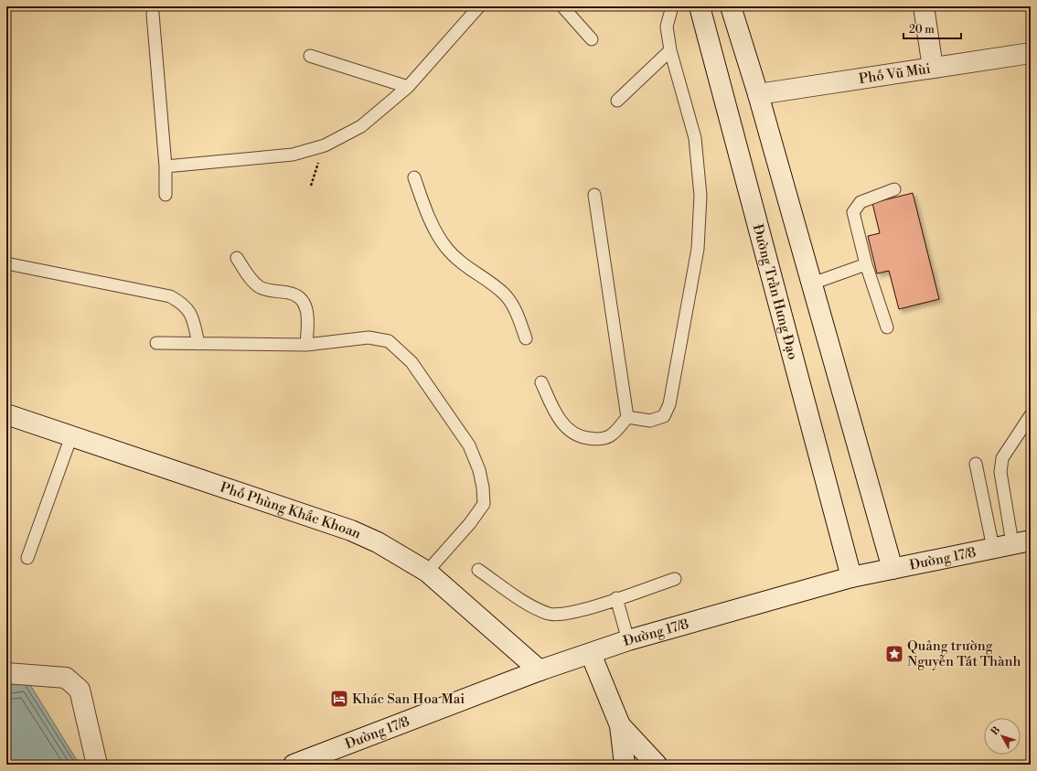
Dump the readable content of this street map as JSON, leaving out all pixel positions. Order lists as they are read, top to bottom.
{
  "streets": {
    "street": [
      "Phố Vũ Mùi",
      "Đường Trần Hưng Đạo",
      "Phố Phùng Khắc Khoan",
      "Đường 17/8"
    ]
  },
  "crossings": [
    ["Đường Trần Hưng Đạo", "Đường 17/8"],
    ["Phố Phùng Khắc Khoan", "Đường 17/8"]
  ],
  "places": {
    "place": ["Quảng trường Nguyễn Tất Thành"],
    "hotel": ["Khác San Hoa Mai"]
  },
  "scale_bar": "20 m",
  "north": "top left"
}
